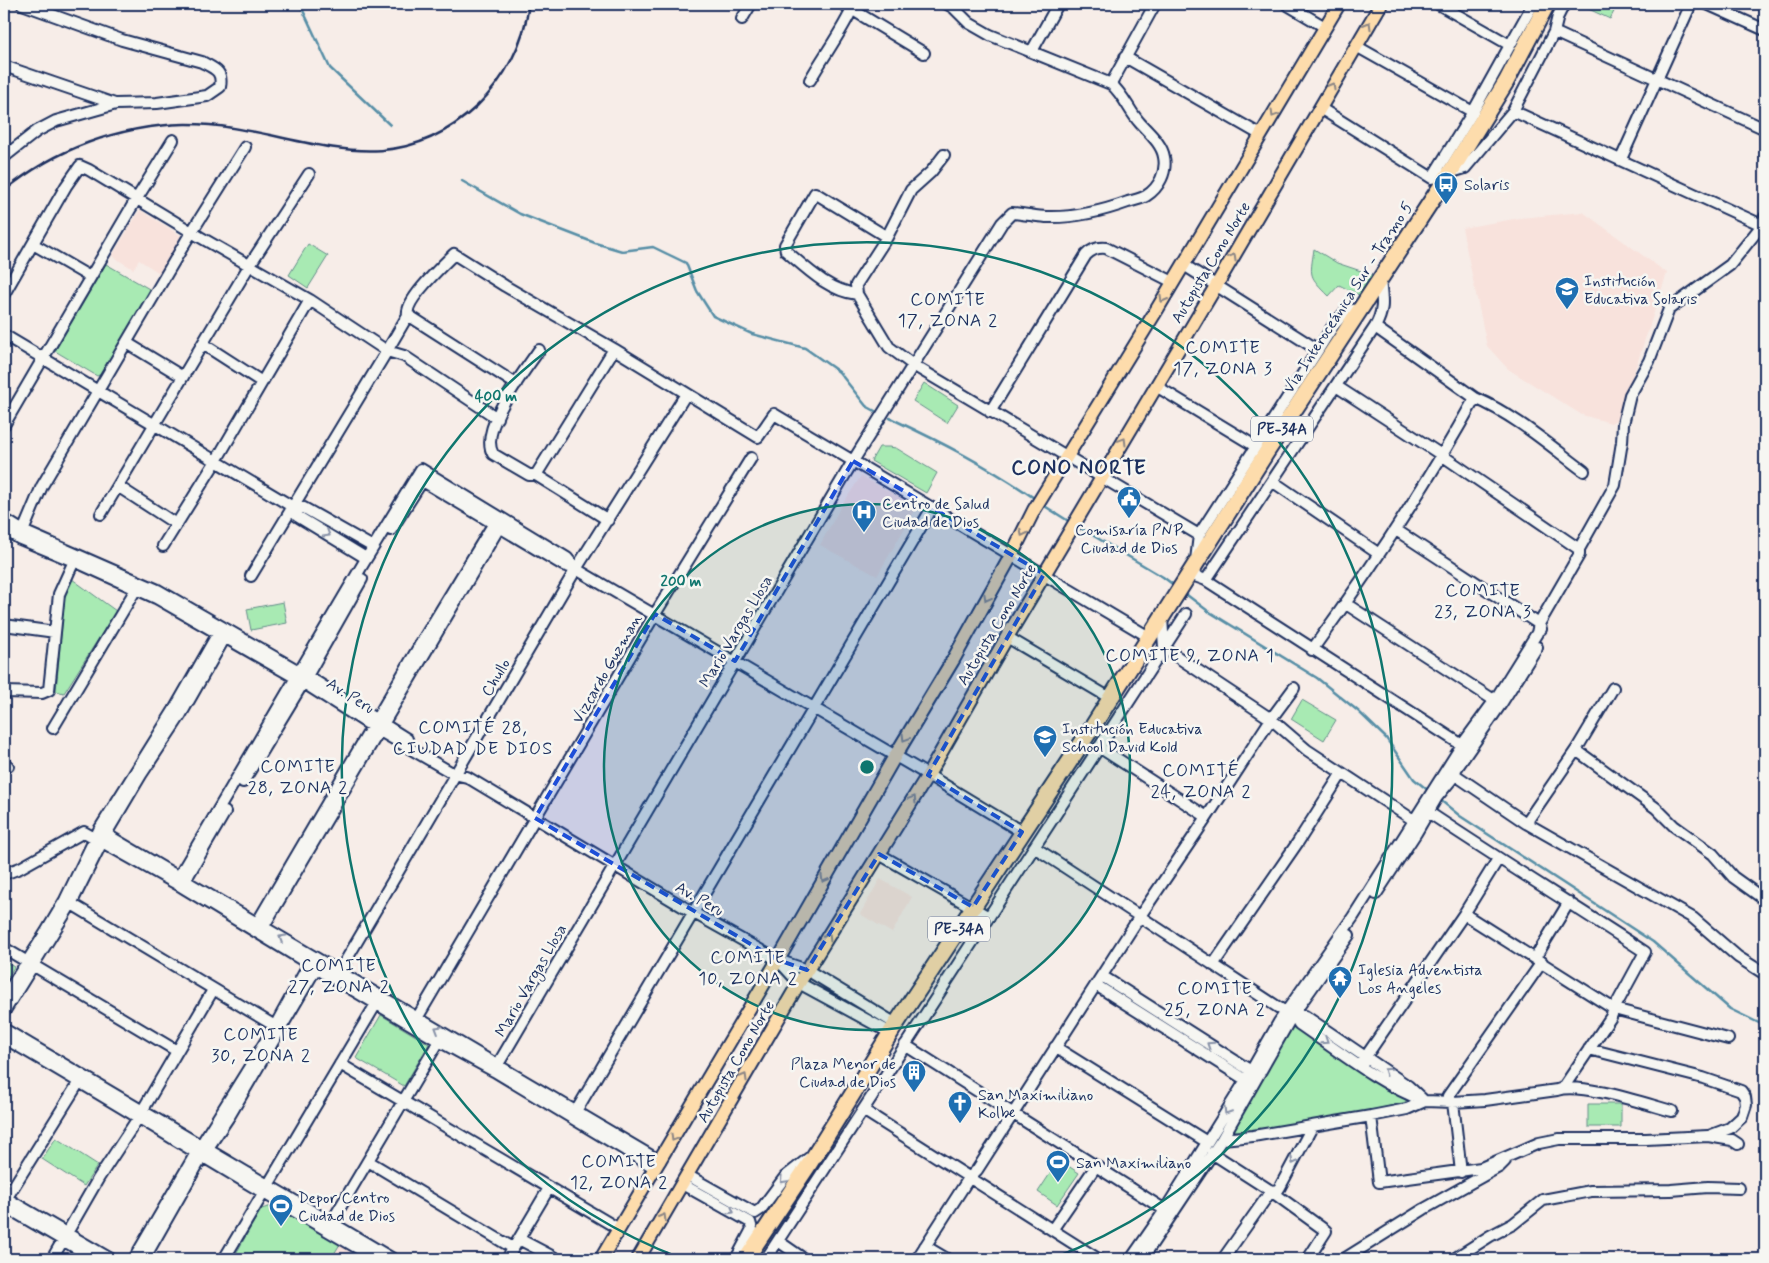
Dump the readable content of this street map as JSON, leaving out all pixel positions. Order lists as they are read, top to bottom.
{
  "streets": {
    "highway": ["Vía Interoceánica Sur - Tramo 5", "PE-34A"],
    "main road": ["Autopista Cono Norte"],
    "street": [
      "Mario Vargas Llosa",
      "Vizcardo Guzman",
      "Chullo",
      "Av. Peru"
    ]
  },
  "crossings": [
    ["Autopista Cono Norte", "Av. Peru"],
    ["Mario Vargas Llosa", "Av. Peru"],
    ["Vizcardo Guzman", "Av. Peru"],
    ["Chullo", "Av. Peru"]
  ],
  "districts": [
    "COMITE 17, ZONA 2",
    "COMITE 17, ZONA 3",
    "CONO NORTE",
    "COMITE 23, ZONA 3",
    "COMITE 9, ZONA 1",
    "COMITÉ 28, CIUDAD DE DIOS",
    "COMITE 28, ZONA 2",
    "COMITÉ 24, ZONA 2",
    "COMITE 10, ZONA 2",
    "COMITE 27, ZONA 2",
    "COMITE 25, ZONA 2",
    "COMITE 30, ZONA 2",
    "COMITE 12, ZONA 2"
  ],
  "places": {
    "bus stop": ["Solaris"],
    "school or university": ["Institución Educativa Solaris", "Institución Educativa School David Kold"],
    "public building": ["Comisaría PNP Ciudad de Dios"],
    "hospital": ["Centro de Salud Ciudad de Dios"],
    "temple": ["Iglesia Adventista Los Angeles"],
    "building": ["Plaza Menor de Ciudad de Dios"],
    "church": ["San Maximiliano Kolbe"],
    "sports": ["San Maximiliano", "Depor Centro Ciudad de Dios"]
  },
  "rings": ["400 m", "200 m"]
}
